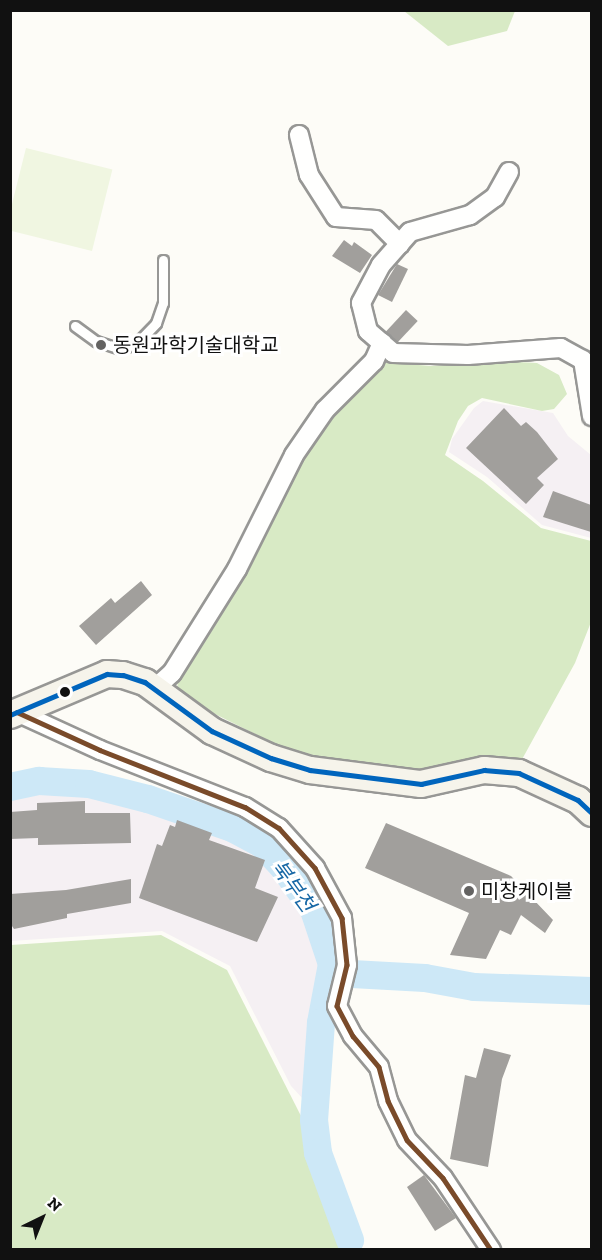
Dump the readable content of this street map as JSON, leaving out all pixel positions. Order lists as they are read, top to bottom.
{
  "water": ["북부천"],
  "places": ["동원과학기술대학교", "미창케이블"],
  "north": "top right"
}
